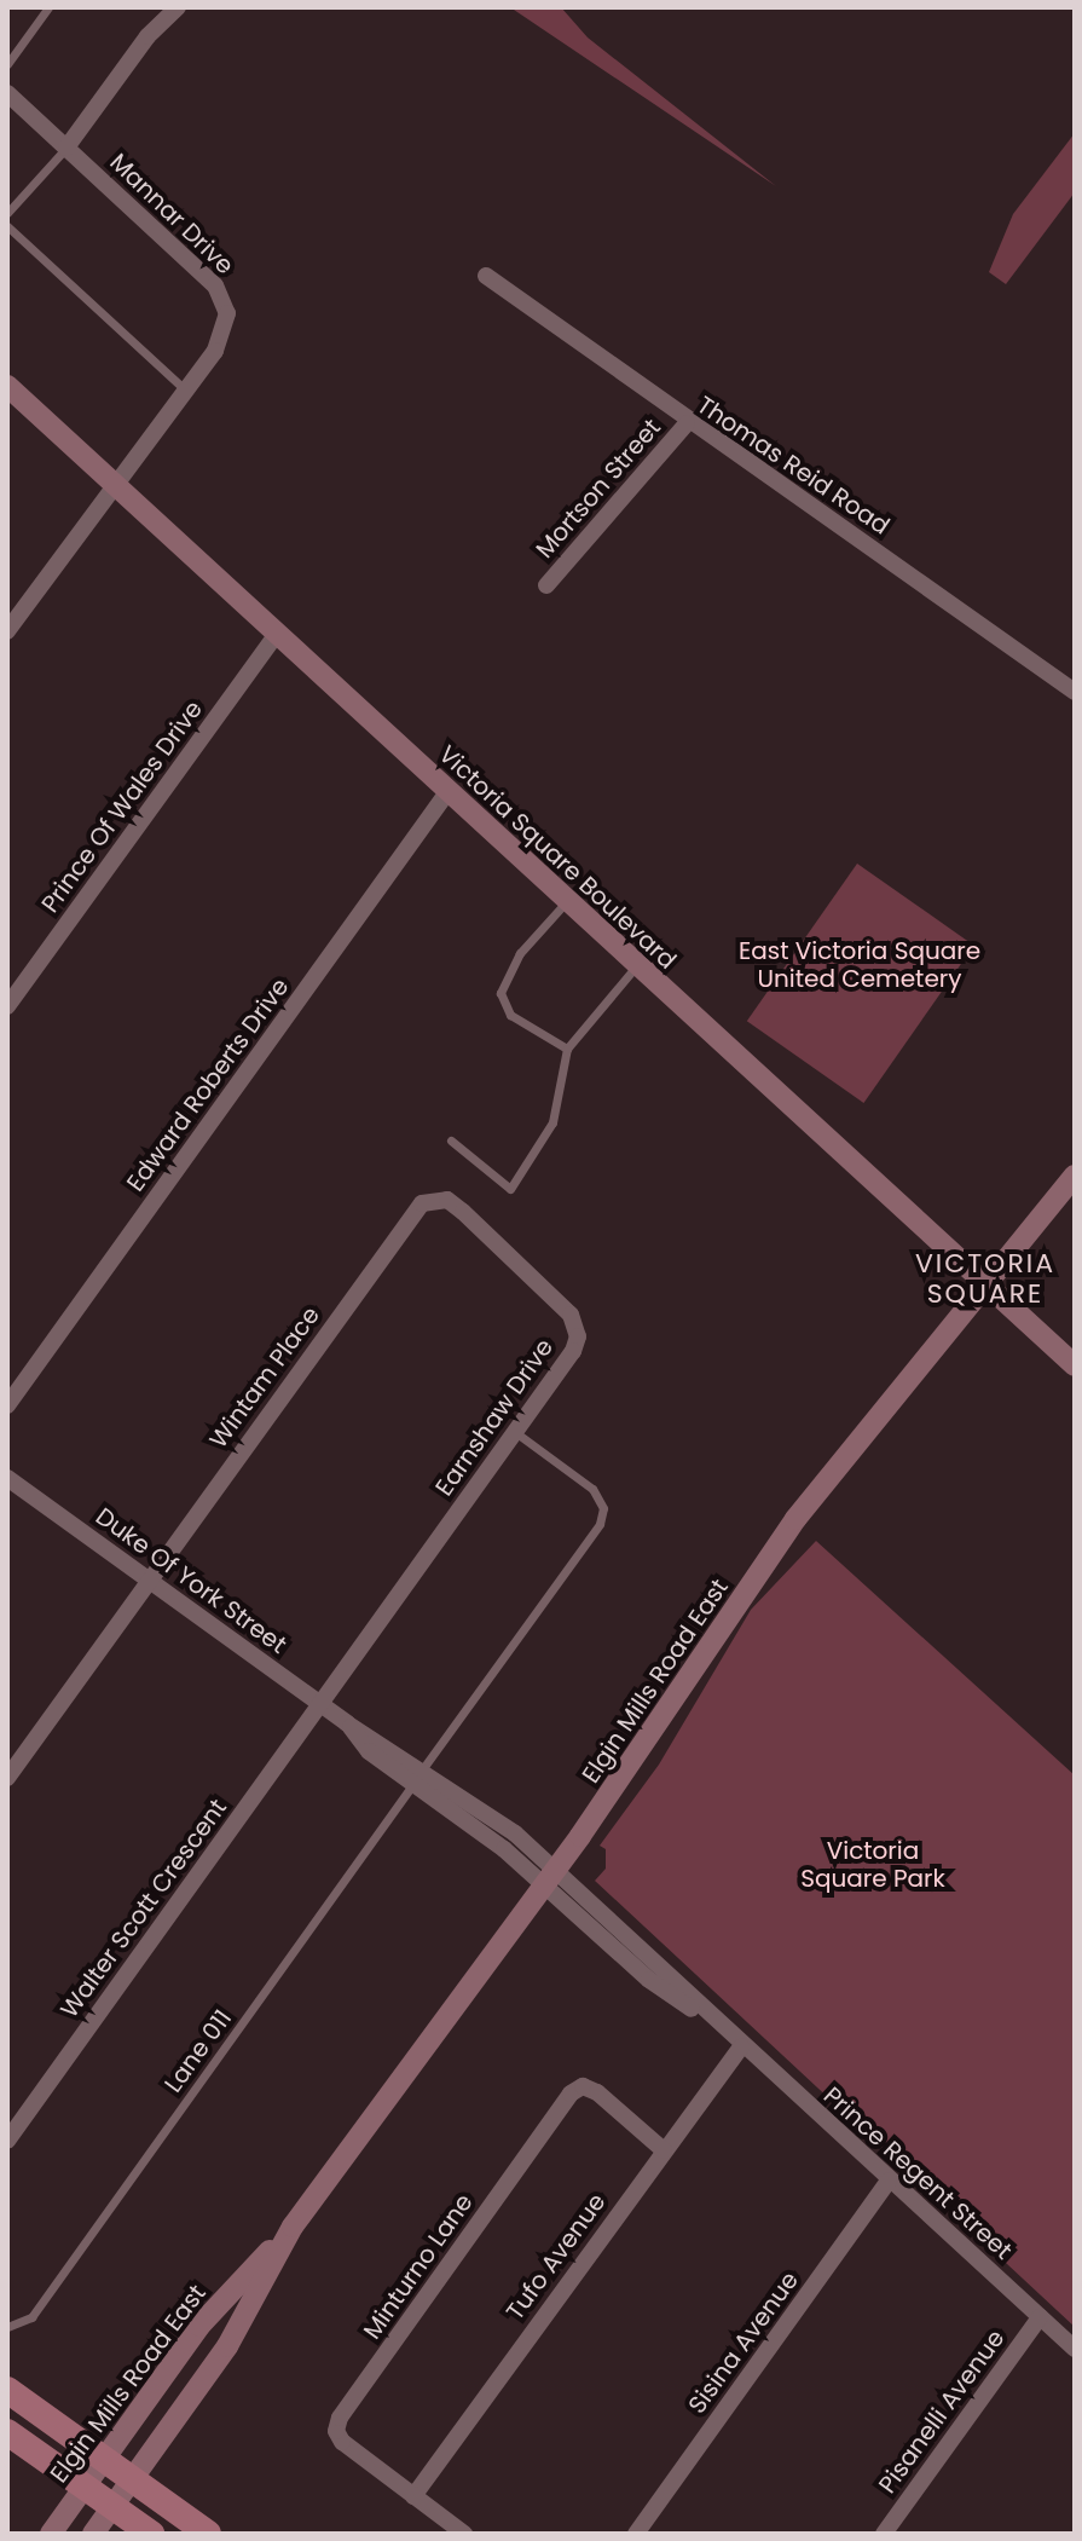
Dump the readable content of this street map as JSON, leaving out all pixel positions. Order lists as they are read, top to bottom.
{
  "streets": {
    "main road": ["Victoria Square Boulevard", "Elgin Mills Road East"],
    "street": [
      "Mannar Drive",
      "Thomas Reid Road",
      "Mortson Street",
      "Prince Of Wales Drive",
      "Edward Roberts Drive",
      "Wintam Place",
      "Earnshaw Drive",
      "Duke Of York Street",
      "Walter Scott Crescent",
      "Prince Regent Street",
      "Tufo Avenue",
      "Minturno Lane",
      "Sisina Avenue",
      "Pisanelli Avenue"
    ],
    "lane": ["Lane 011"]
  },
  "crossings": [
    ["Mannar Drive", "Victoria Square Boulevard"],
    ["Thomas Reid Road", "Mortson Street"],
    ["Prince Of Wales Drive", "Victoria Square Boulevard"],
    ["Victoria Square Boulevard", "Edward Roberts Drive"],
    ["Victoria Square Boulevard", "Elgin Mills Road East"],
    ["Wintam Place", "Earnshaw Drive"],
    ["Wintam Place", "Duke Of York Street"],
    ["Earnshaw Drive", "Duke Of York Street"],
    ["Earnshaw Drive", "Walter Scott Crescent"],
    ["Duke Of York Street", "Elgin Mills Road East"],
    ["Duke Of York Street", "Walter Scott Crescent"],
    ["Duke Of York Street", "Lane 011"],
    ["Duke Of York Street", "Prince Regent Street"],
    ["Elgin Mills Road East", "Prince Regent Street"],
    ["Prince Regent Street", "Tufo Avenue"],
    ["Prince Regent Street", "Sisina Avenue"],
    ["Prince Regent Street", "Pisanelli Avenue"],
    ["Tufo Avenue", "Minturno Lane"]
  ],
  "districts": ["VICTORIA SQUARE"],
  "parks": ["East Victoria Square United Cemetery", "Victoria Square Park"]
}
